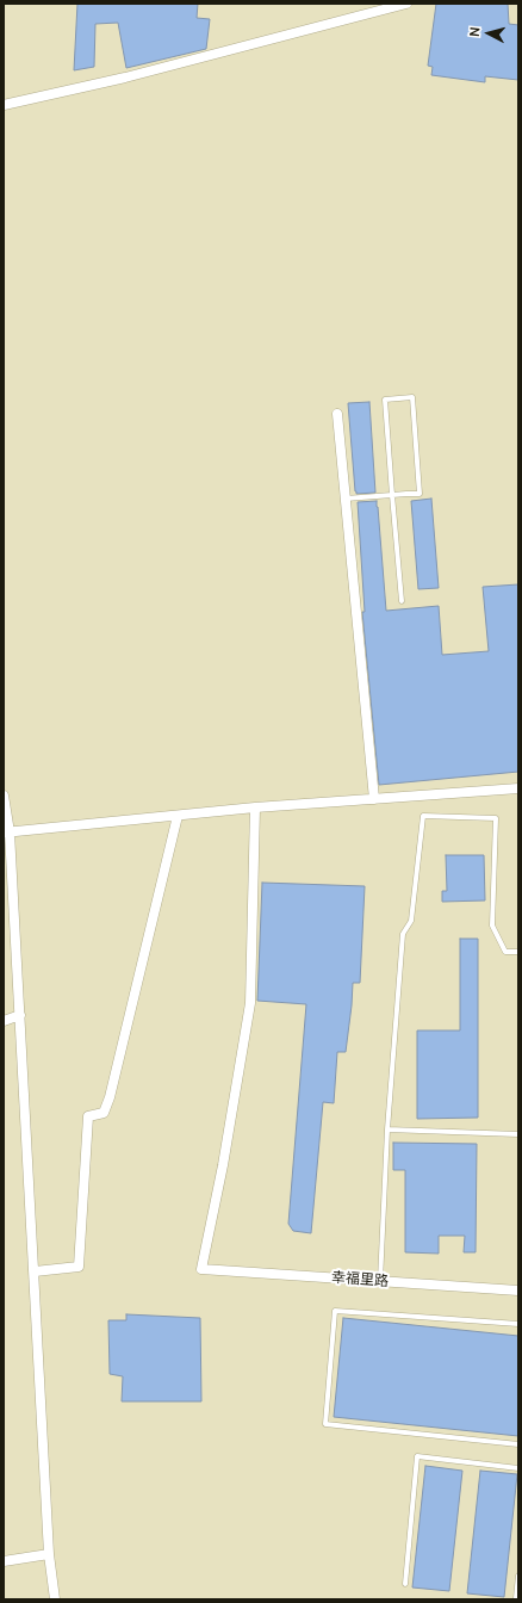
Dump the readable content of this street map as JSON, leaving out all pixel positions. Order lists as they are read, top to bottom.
{
  "streets": {
    "street": ["幸福里路"]
  },
  "north": "left"
}
